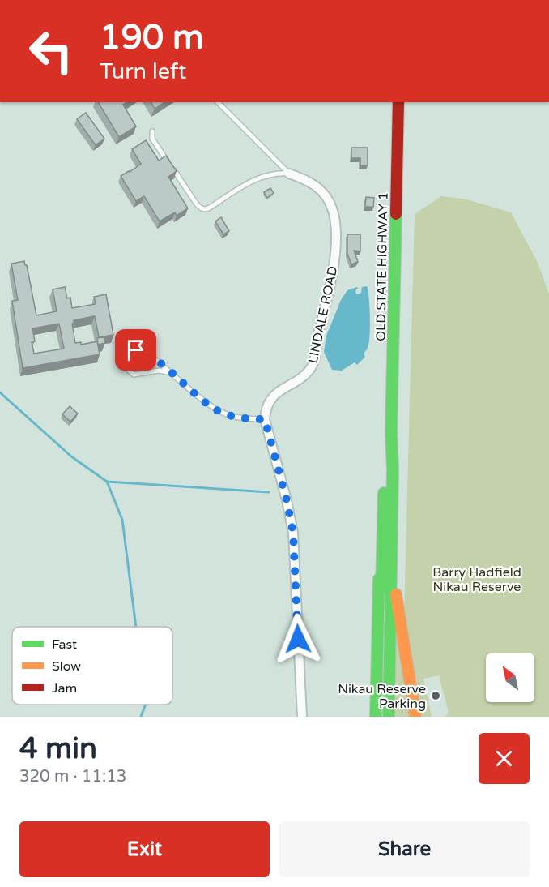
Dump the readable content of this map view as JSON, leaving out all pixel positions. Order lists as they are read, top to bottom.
{
  "streets": {
    "main road": ["OLD STATE HIGHWAY 1"],
    "street": ["LINDALE ROAD"]
  },
  "parks": ["Barry Hadfield Nikau Reserve"],
  "places": ["Nikau Reserve Parking"],
  "legend": ["Fast", "Slow", "Jam"],
  "north": "top left",
  "page": {
    "turn": ["190 m", "Turn left"],
    "heading": ["4 min", "320 m · 11:13"],
    "buttons": ["Exit", "Share"]
  }
}
